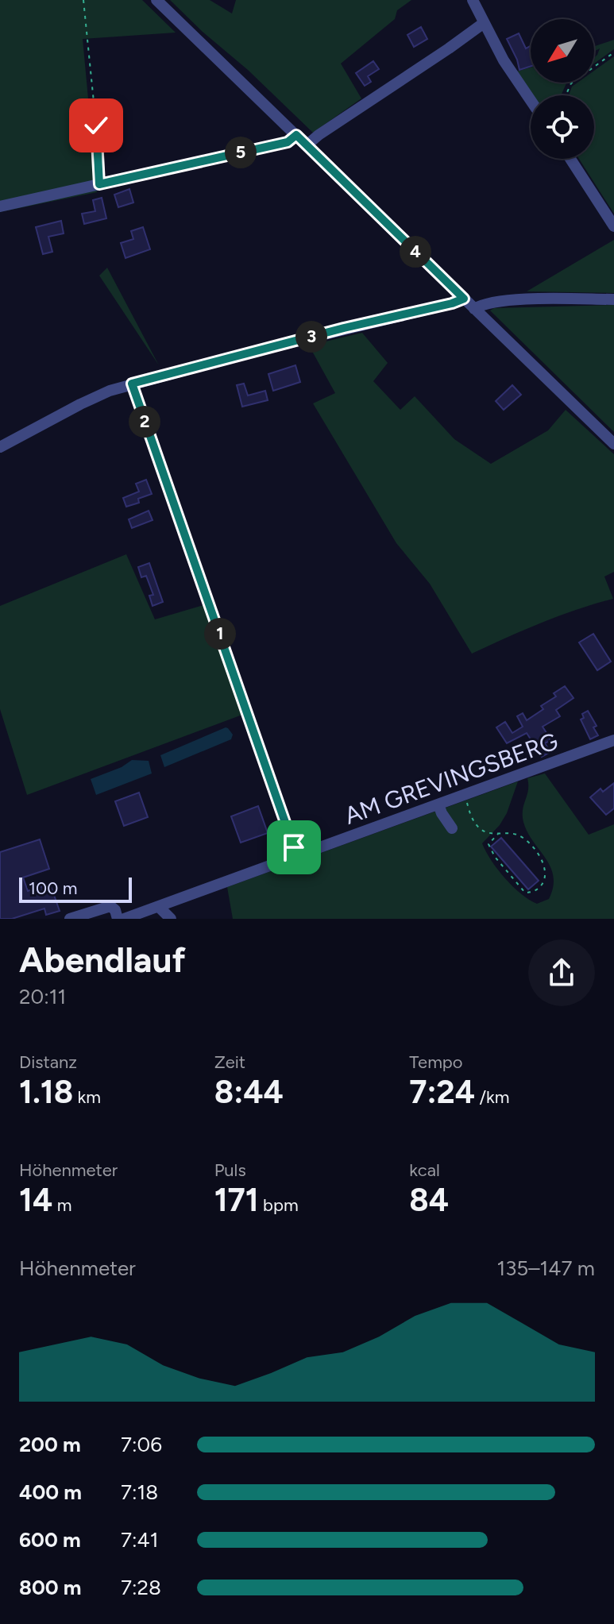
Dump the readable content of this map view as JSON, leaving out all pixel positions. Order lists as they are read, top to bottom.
{
  "streets": {
    "street": ["AM GREVINGSBERG"]
  },
  "scale_bar": "100 m",
  "north": "bottom left",
  "page": {
    "pins": [
      "5",
      "4",
      "3",
      "2",
      "1"
    ],
    "scale": "100 m",
    "heading": ["Abendlauf", "20:11"],
    "stats": [
      ["Distanz", "1.18 km"],
      ["Zeit", "8:44"],
      ["Tempo", "7:24 /km"],
      ["Höhenmeter", "14 m"],
      ["Puls", "171 bpm"],
      ["kcal", "84"]
    ],
    "chart": ["Höhenmeter", "135–147 m"],
    "list": [
      {
        "name": "200 m",
        "note": "7:06"
      },
      {
        "name": "400 m",
        "note": "7:18"
      },
      {
        "name": "600 m",
        "note": "7:41"
      },
      {
        "name": "800 m",
        "note": "7:28"
      }
    ]
  }
}
